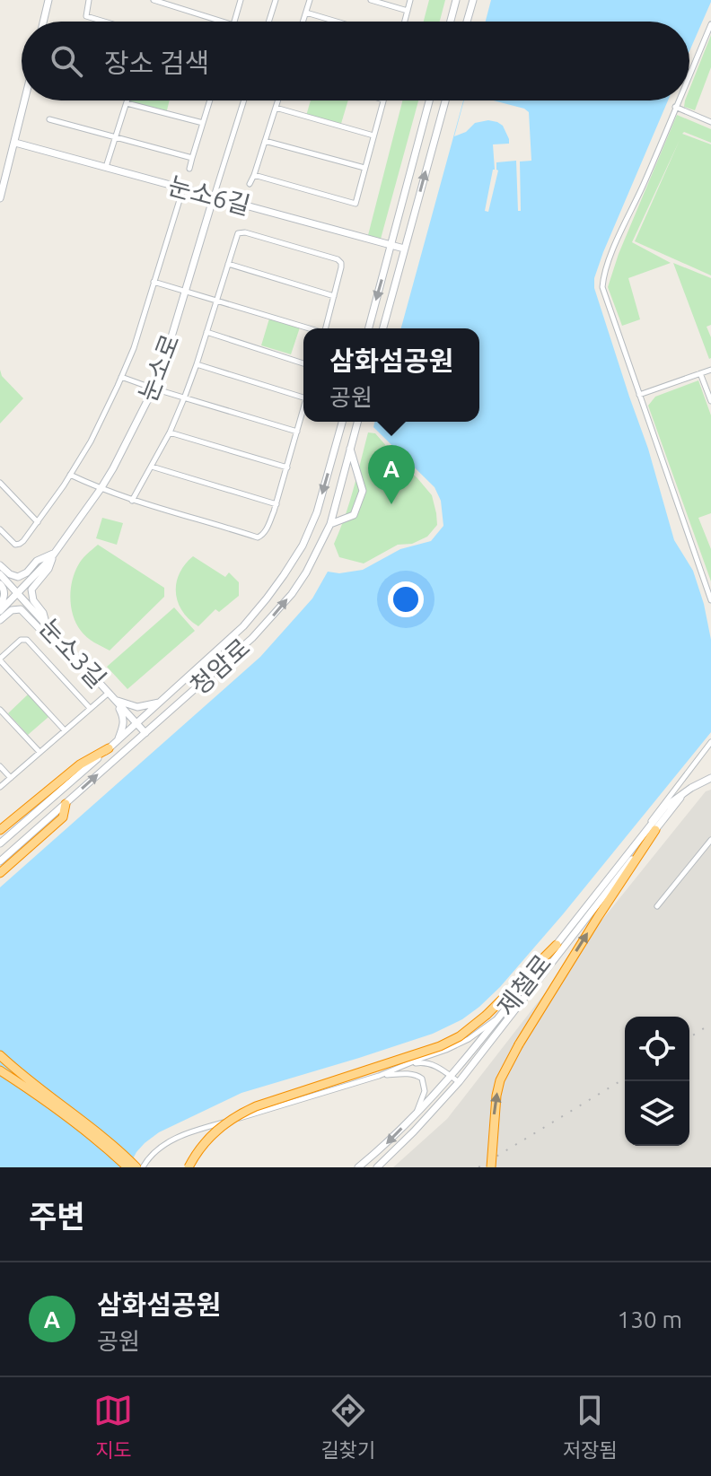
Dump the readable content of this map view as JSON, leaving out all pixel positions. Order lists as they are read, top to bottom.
{
  "streets": {
    "main road": [
      "눈소6길",
      "눈소로",
      "눈소3길",
      "청암로",
      "제철로"
    ]
  },
  "crossings": [
    ["눈소6길", "눈소로"],
    ["눈소로", "눈소3길"],
    ["눈소3길", "청암로"]
  ],
  "page": {
    "search": "장소 검색",
    "popup": ["삼화섬공원", "공원"],
    "pins": "A",
    "heading": "주변",
    "list": [
      {
        "mark": "A",
        "name": "삼화섬공원",
        "note": "공원",
        "value": "130 m"
      }
    ],
    "nav": ["지도", "길찾기", "저장됨"]
  }
}
